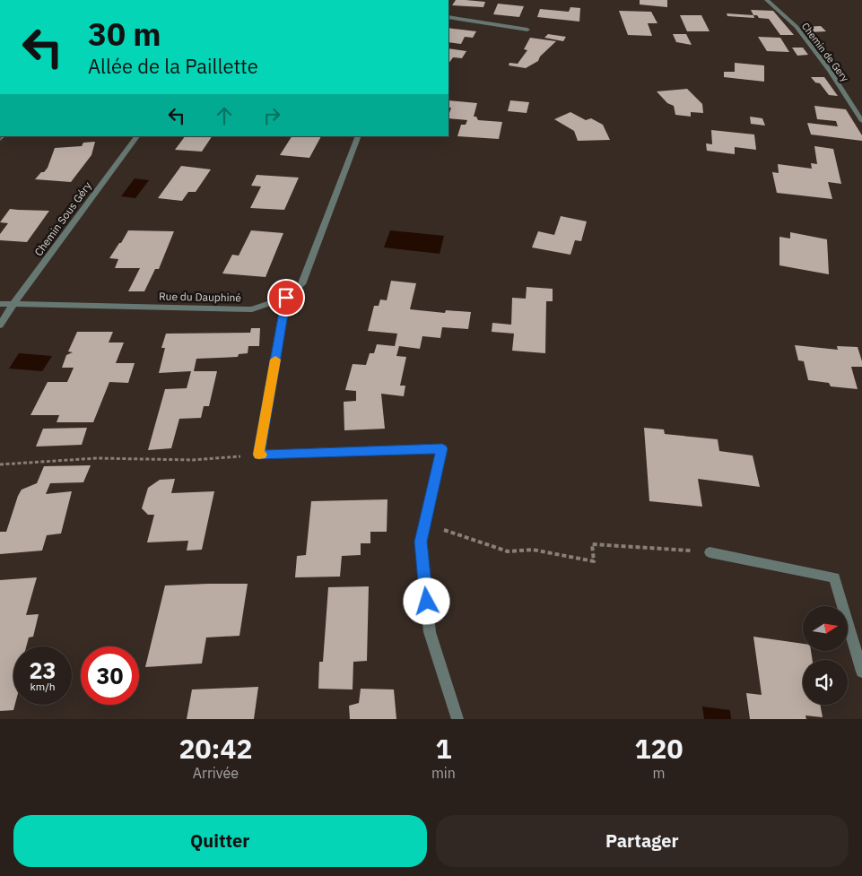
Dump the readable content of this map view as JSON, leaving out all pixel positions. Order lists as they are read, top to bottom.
{
  "streets": {
    "street": ["Chemin de Gery", "Chemin Sous Géry", "Rue du Dauphiné"]
  },
  "crossings": [
    ["Chemin Sous Géry", "Rue du Dauphiné"]
  ],
  "north": "right",
  "page": {
    "turn": ["30 m", "Allée de la Paillette"],
    "speed": "23 km/h",
    "limit": "30",
    "eta": [
      "20:42",
      "Arrivée",
      "1",
      "min",
      "120",
      "m"
    ],
    "buttons": ["Quitter", "Partager"]
  }
}
